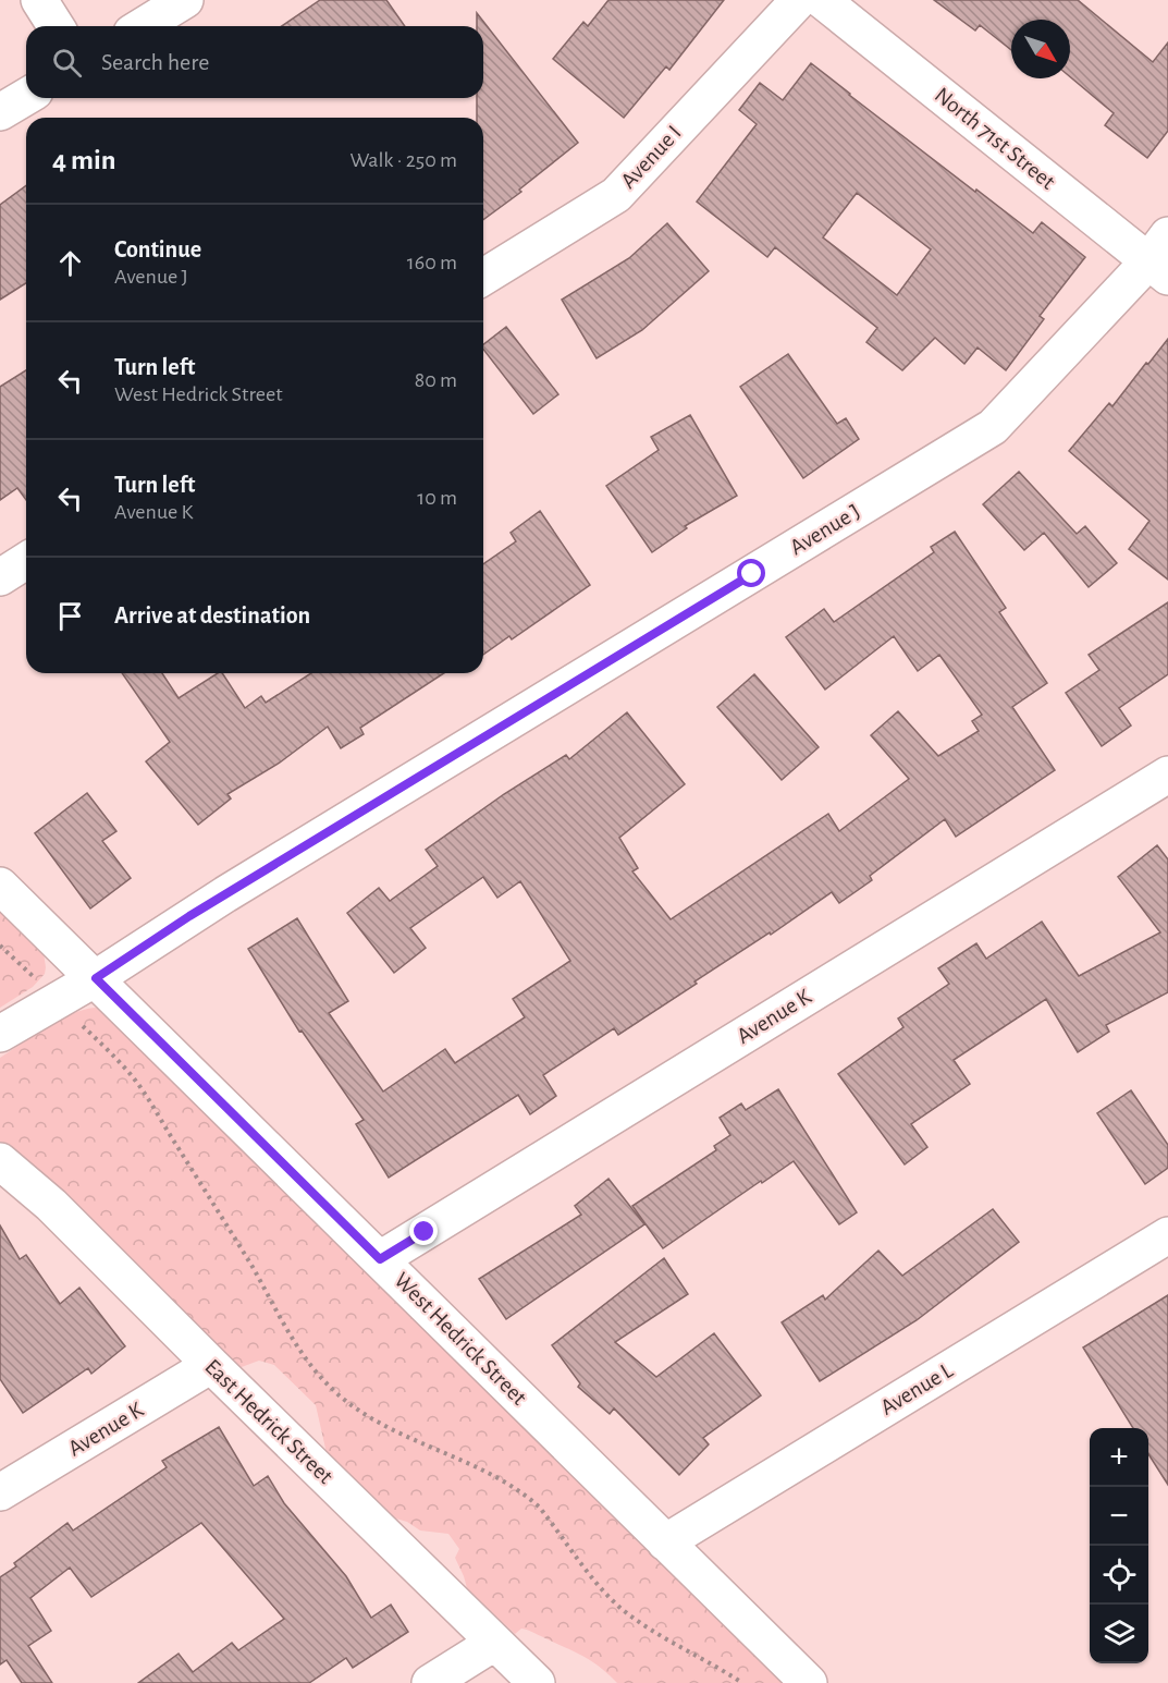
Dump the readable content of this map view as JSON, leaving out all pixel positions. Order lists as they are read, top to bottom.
{
  "streets": {
    "street": [
      "North 71st Street",
      "Avenue I",
      "Avenue J",
      "Avenue K",
      "West Hedrick Street",
      "Avenue L",
      "East Hedrick Street"
    ]
  },
  "crossings": [
    ["North 71st Street", "Avenue J"],
    ["Avenue J", "West Hedrick Street"],
    ["Avenue K", "West Hedrick Street"],
    ["Avenue K", "East Hedrick Street"],
    ["West Hedrick Street", "Avenue L"]
  ],
  "north": "bottom right",
  "page": {
    "search": "Search here",
    "heading": ["4 min", "Walk · 250 m"],
    "list": [
      ["Continue", "Avenue J", "160 m"],
      ["Turn left", "West Hedrick Street", "80 m"],
      ["Turn left", "Avenue K", "10 m"],
      "Arrive at destination"
    ],
    "map_buttons": ["+", "−"]
  }
}
